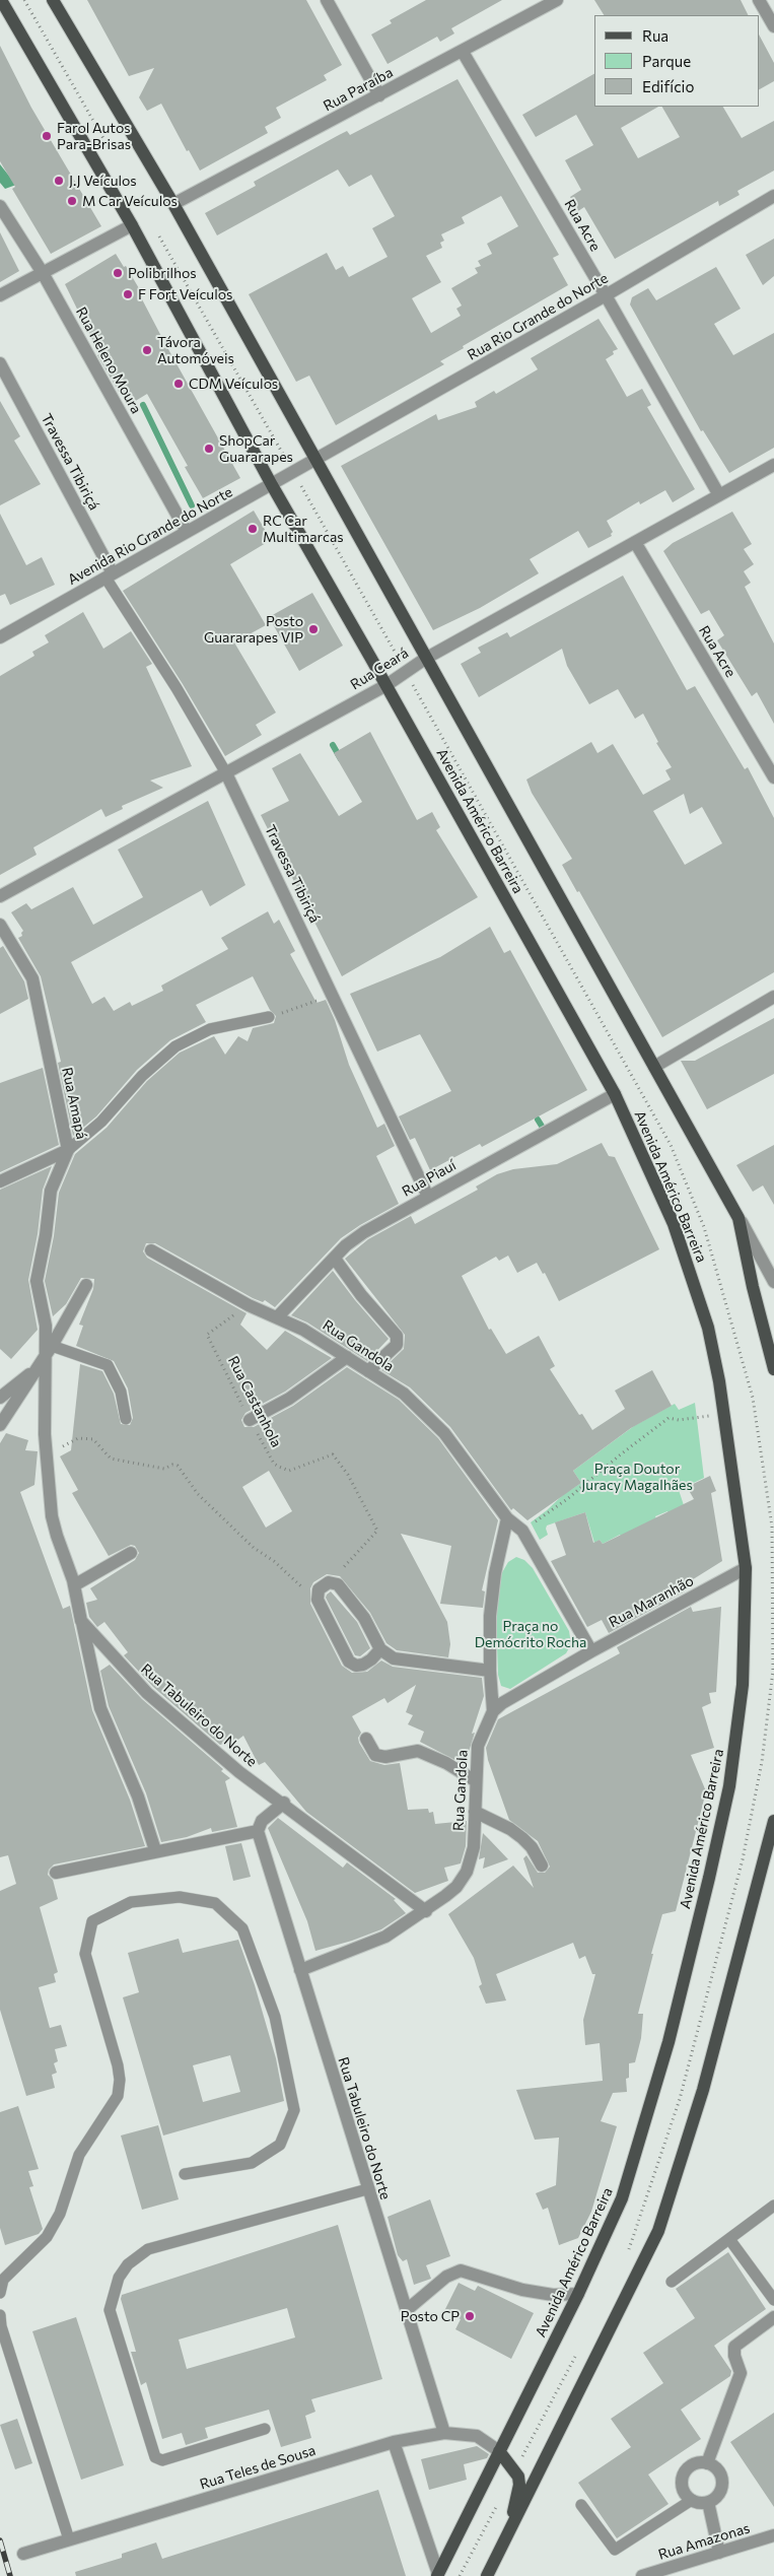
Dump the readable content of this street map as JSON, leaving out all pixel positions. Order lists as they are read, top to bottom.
{
  "streets": {
    "main road": ["Avenida Américo Barreira"],
    "street": [
      "Rua Paraíba",
      "Rua Acre",
      "Rua Rio Grande do Norte",
      "Rua Heleno Moura",
      "Travessa Tibiriçá",
      "Avenida Rio Grande do Norte",
      "Rua Ceará",
      "Rua Amapá",
      "Rua Piauí",
      "Rua Gandola",
      "Rua Maranhão",
      "Rua Tabuleiro do Norte",
      "Rua Teles de Sousa",
      "Rua Amazonas"
    ],
    "path": ["Rua Castanhola"]
  },
  "crossings": [
    ["Rua Paraíba", "Rua Acre"],
    ["Rua Acre", "Rua Rio Grande do Norte"],
    ["Rua Acre", "Rua Ceará"],
    ["Rua Rio Grande do Norte", "Avenida Rio Grande do Norte"],
    ["Rua Heleno Moura", "Avenida Rio Grande do Norte"],
    ["Travessa Tibiriçá", "Avenida Rio Grande do Norte"],
    ["Travessa Tibiriçá", "Rua Ceará"],
    ["Travessa Tibiriçá", "Rua Piauí"],
    ["Avenida Rio Grande do Norte", "Avenida Américo Barreira"],
    ["Rua Ceará", "Avenida Américo Barreira"],
    ["Avenida Américo Barreira", "Rua Piauí"],
    ["Avenida Américo Barreira", "Rua Maranhão"],
    ["Avenida Américo Barreira", "Rua Teles de Sousa"],
    ["Rua Piauí", "Rua Gandola"],
    ["Rua Gandola", "Rua Castanhola"],
    ["Rua Gandola", "Rua Maranhão"],
    ["Rua Gandola", "Rua Tabuleiro do Norte"],
    ["Rua Tabuleiro do Norte", "Rua Teles de Sousa"]
  ],
  "parks": ["Praça Doutor Juracy Magalhães", "Praça no Demócrito Rocha"],
  "places": [
    "Farol Autos Para-Brisas",
    "J.J Veículos",
    "M Car Veículos",
    "Polibrilhos",
    "F Fort Veículos",
    "Távora Automóveis",
    "CDM Veículos",
    "ShopCar Guararapes",
    "RC Car Multimarcas",
    "Posto Guararapes VIP",
    "Posto CP"
  ],
  "legend": ["Rua", "Parque", "Edifício"]
}
